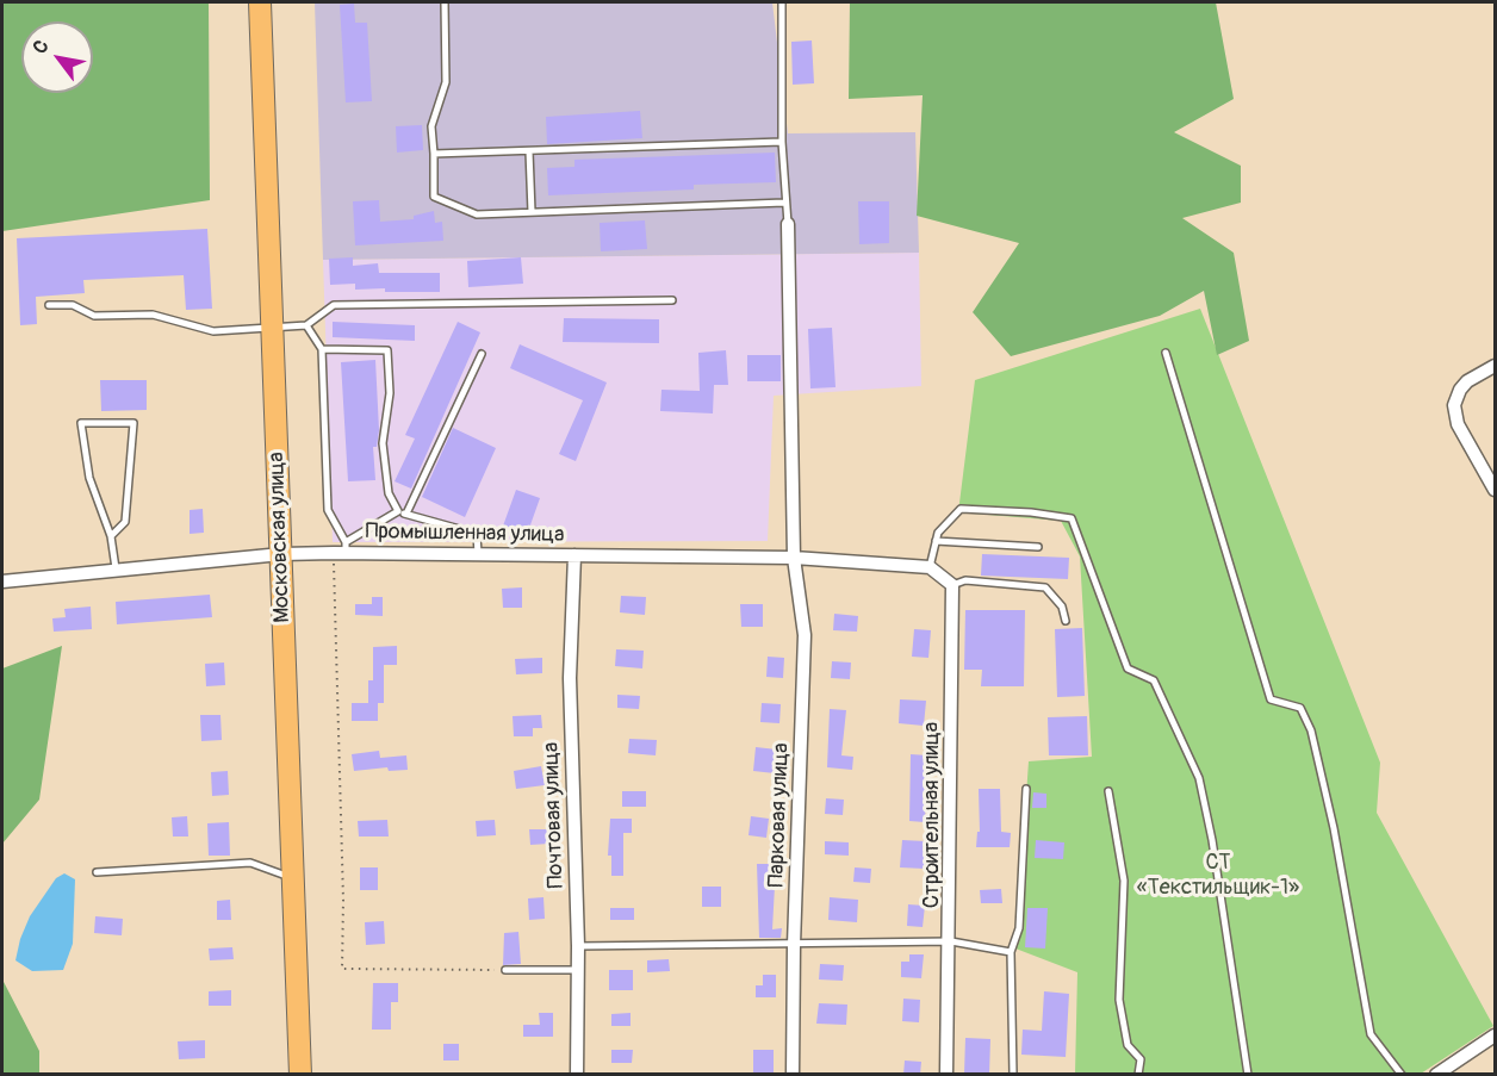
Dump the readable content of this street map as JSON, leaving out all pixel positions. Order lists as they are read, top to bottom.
{
  "streets": {
    "highway": ["Московская улица"],
    "street": [
      "Промышленная улица",
      "Почтовая улица",
      "Парковая улица",
      "Строительная улица"
    ]
  },
  "crossings": [
    ["Промышленная улица", "Московская улица"],
    ["Промышленная улица", "Почтовая улица"],
    ["Промышленная улица", "Парковая улица"]
  ],
  "parks": ["СТ «Текстильщик-1»"],
  "north": "top left"
}
